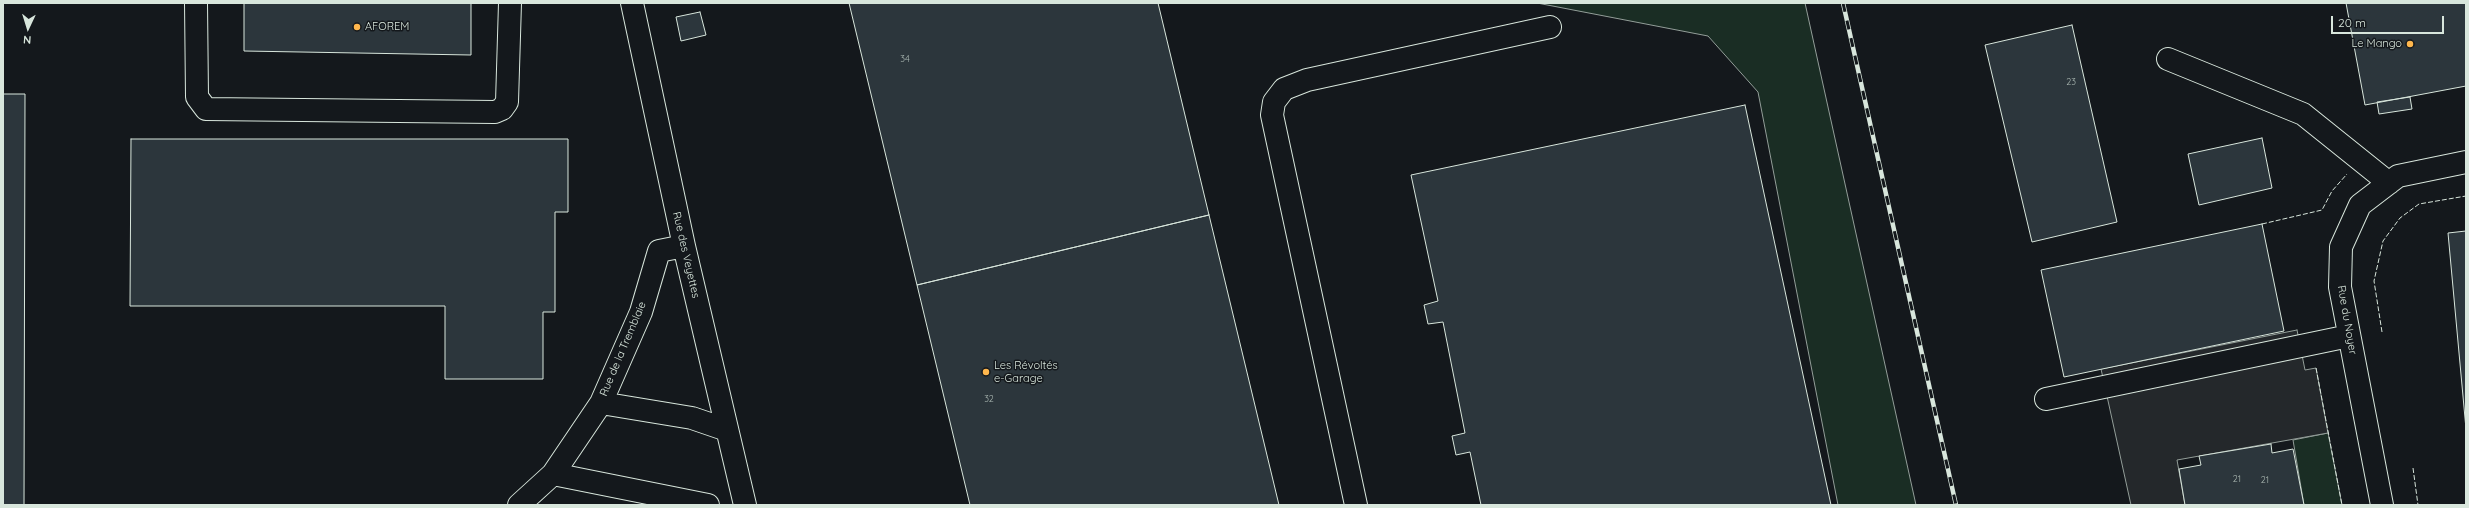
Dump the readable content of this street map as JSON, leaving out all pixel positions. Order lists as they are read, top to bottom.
{
  "streets": {
    "street": ["Rue des Veyettes", "Rue du Noyer", "Rue de la Tremblaie"]
  },
  "crossings": [
    ["Rue des Veyettes", "Rue de la Tremblaie"]
  ],
  "places": ["AFOREM", "Le Mango", "Les Révoltés e-Garage"],
  "house_numbers": [
    "34",
    "23",
    "32",
    "21",
    "21"
  ],
  "scale_bar": "20 m",
  "north": "bottom"
}
